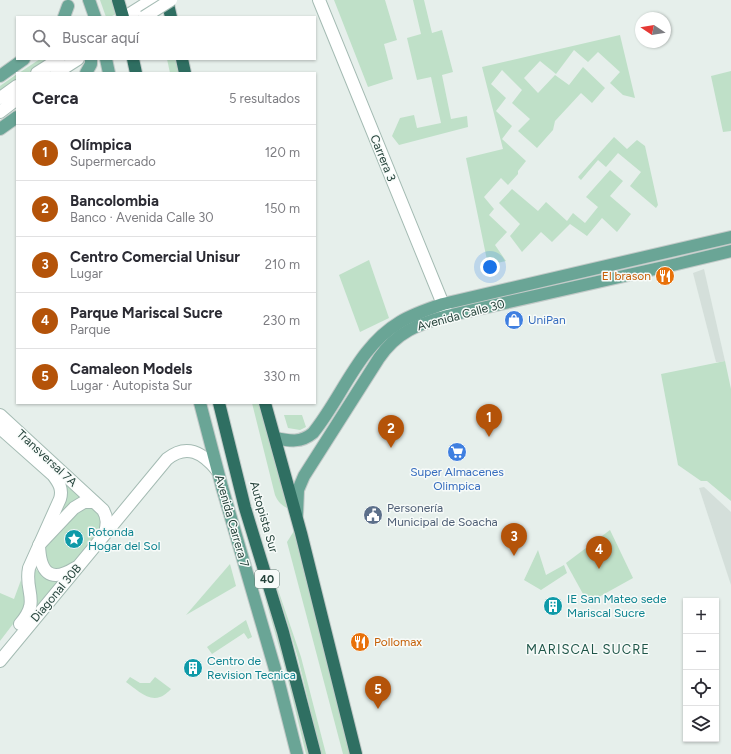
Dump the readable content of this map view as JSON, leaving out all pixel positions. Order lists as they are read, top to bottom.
{
  "streets": {
    "highway": ["Autopista Sur", "40"],
    "main road": [
      "Carrera 3",
      "Avenida Calle 30",
      "Transversal 7A",
      "Avenida Carrera 7",
      "Diagonal 30B"
    ]
  },
  "crossings": [
    ["Carrera 3", "Avenida Calle 30"],
    ["Transversal 7A", "Diagonal 30B"],
    ["Avenida Carrera 7", "Diagonal 30B"]
  ],
  "districts": ["MARISCAL SUCRE"],
  "places": {
    "restaurant": ["El brason", "Pollomax"],
    "shop": ["UniPan"],
    "supermarket": ["Super Almacenes Olimpica"],
    "public building": ["Personería Municipal de Soacha"],
    "place": ["Rotonda Hogar del Sol"],
    "building": ["IE San Mateo sede Mariscal Sucre", "Centro de Revision Tecnica"]
  },
  "north": "left",
  "page": {
    "search": "Buscar aquí",
    "heading": ["Cerca", "5 resultados"],
    "list": [
      {
        "mark": "1",
        "name": "Olímpica",
        "note": "Supermercado",
        "value": "120 m"
      },
      {
        "mark": "2",
        "name": "Bancolombia",
        "note": "Banco · Avenida Calle 30",
        "value": "150 m"
      },
      {
        "mark": "3",
        "name": "Centro Comercial Unisur",
        "note": "Lugar",
        "value": "210 m"
      },
      {
        "mark": "4",
        "name": "Parque Mariscal Sucre",
        "note": "Parque",
        "value": "230 m"
      },
      {
        "mark": "5",
        "name": "Camaleon Models",
        "note": "Lugar · Autopista Sur",
        "value": "330 m"
      }
    ],
    "pins": [
      "1",
      "2",
      "3",
      "4",
      "5"
    ],
    "map_buttons": ["+", "−"]
  }
}
